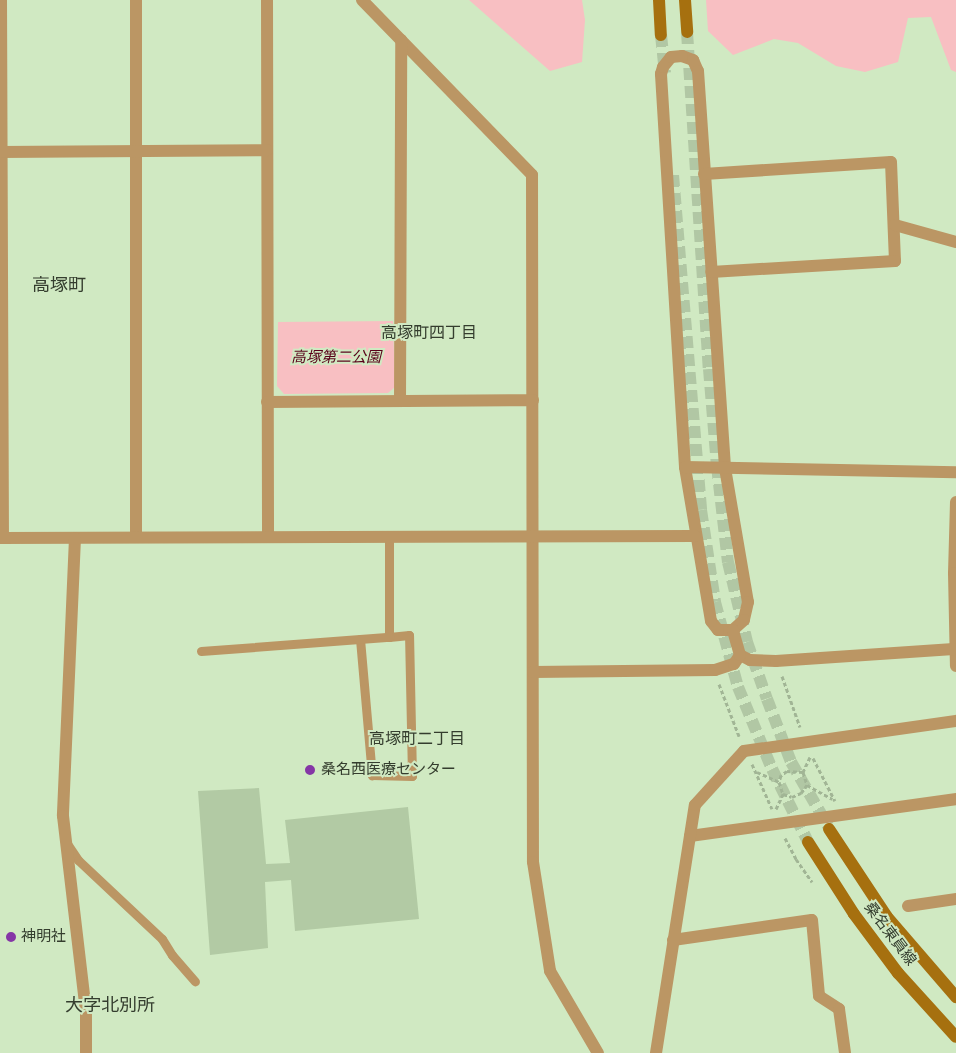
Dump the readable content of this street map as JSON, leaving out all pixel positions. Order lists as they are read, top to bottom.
{
  "streets": {
    "main road": ["桑名東員線"]
  },
  "districts": [
    "高塚町",
    "高塚町四丁目",
    "高塚町二丁目",
    "大字北別所"
  ],
  "parks": ["高塚第二公園"],
  "places": ["桑名西医療センター", "神明社"]
}
